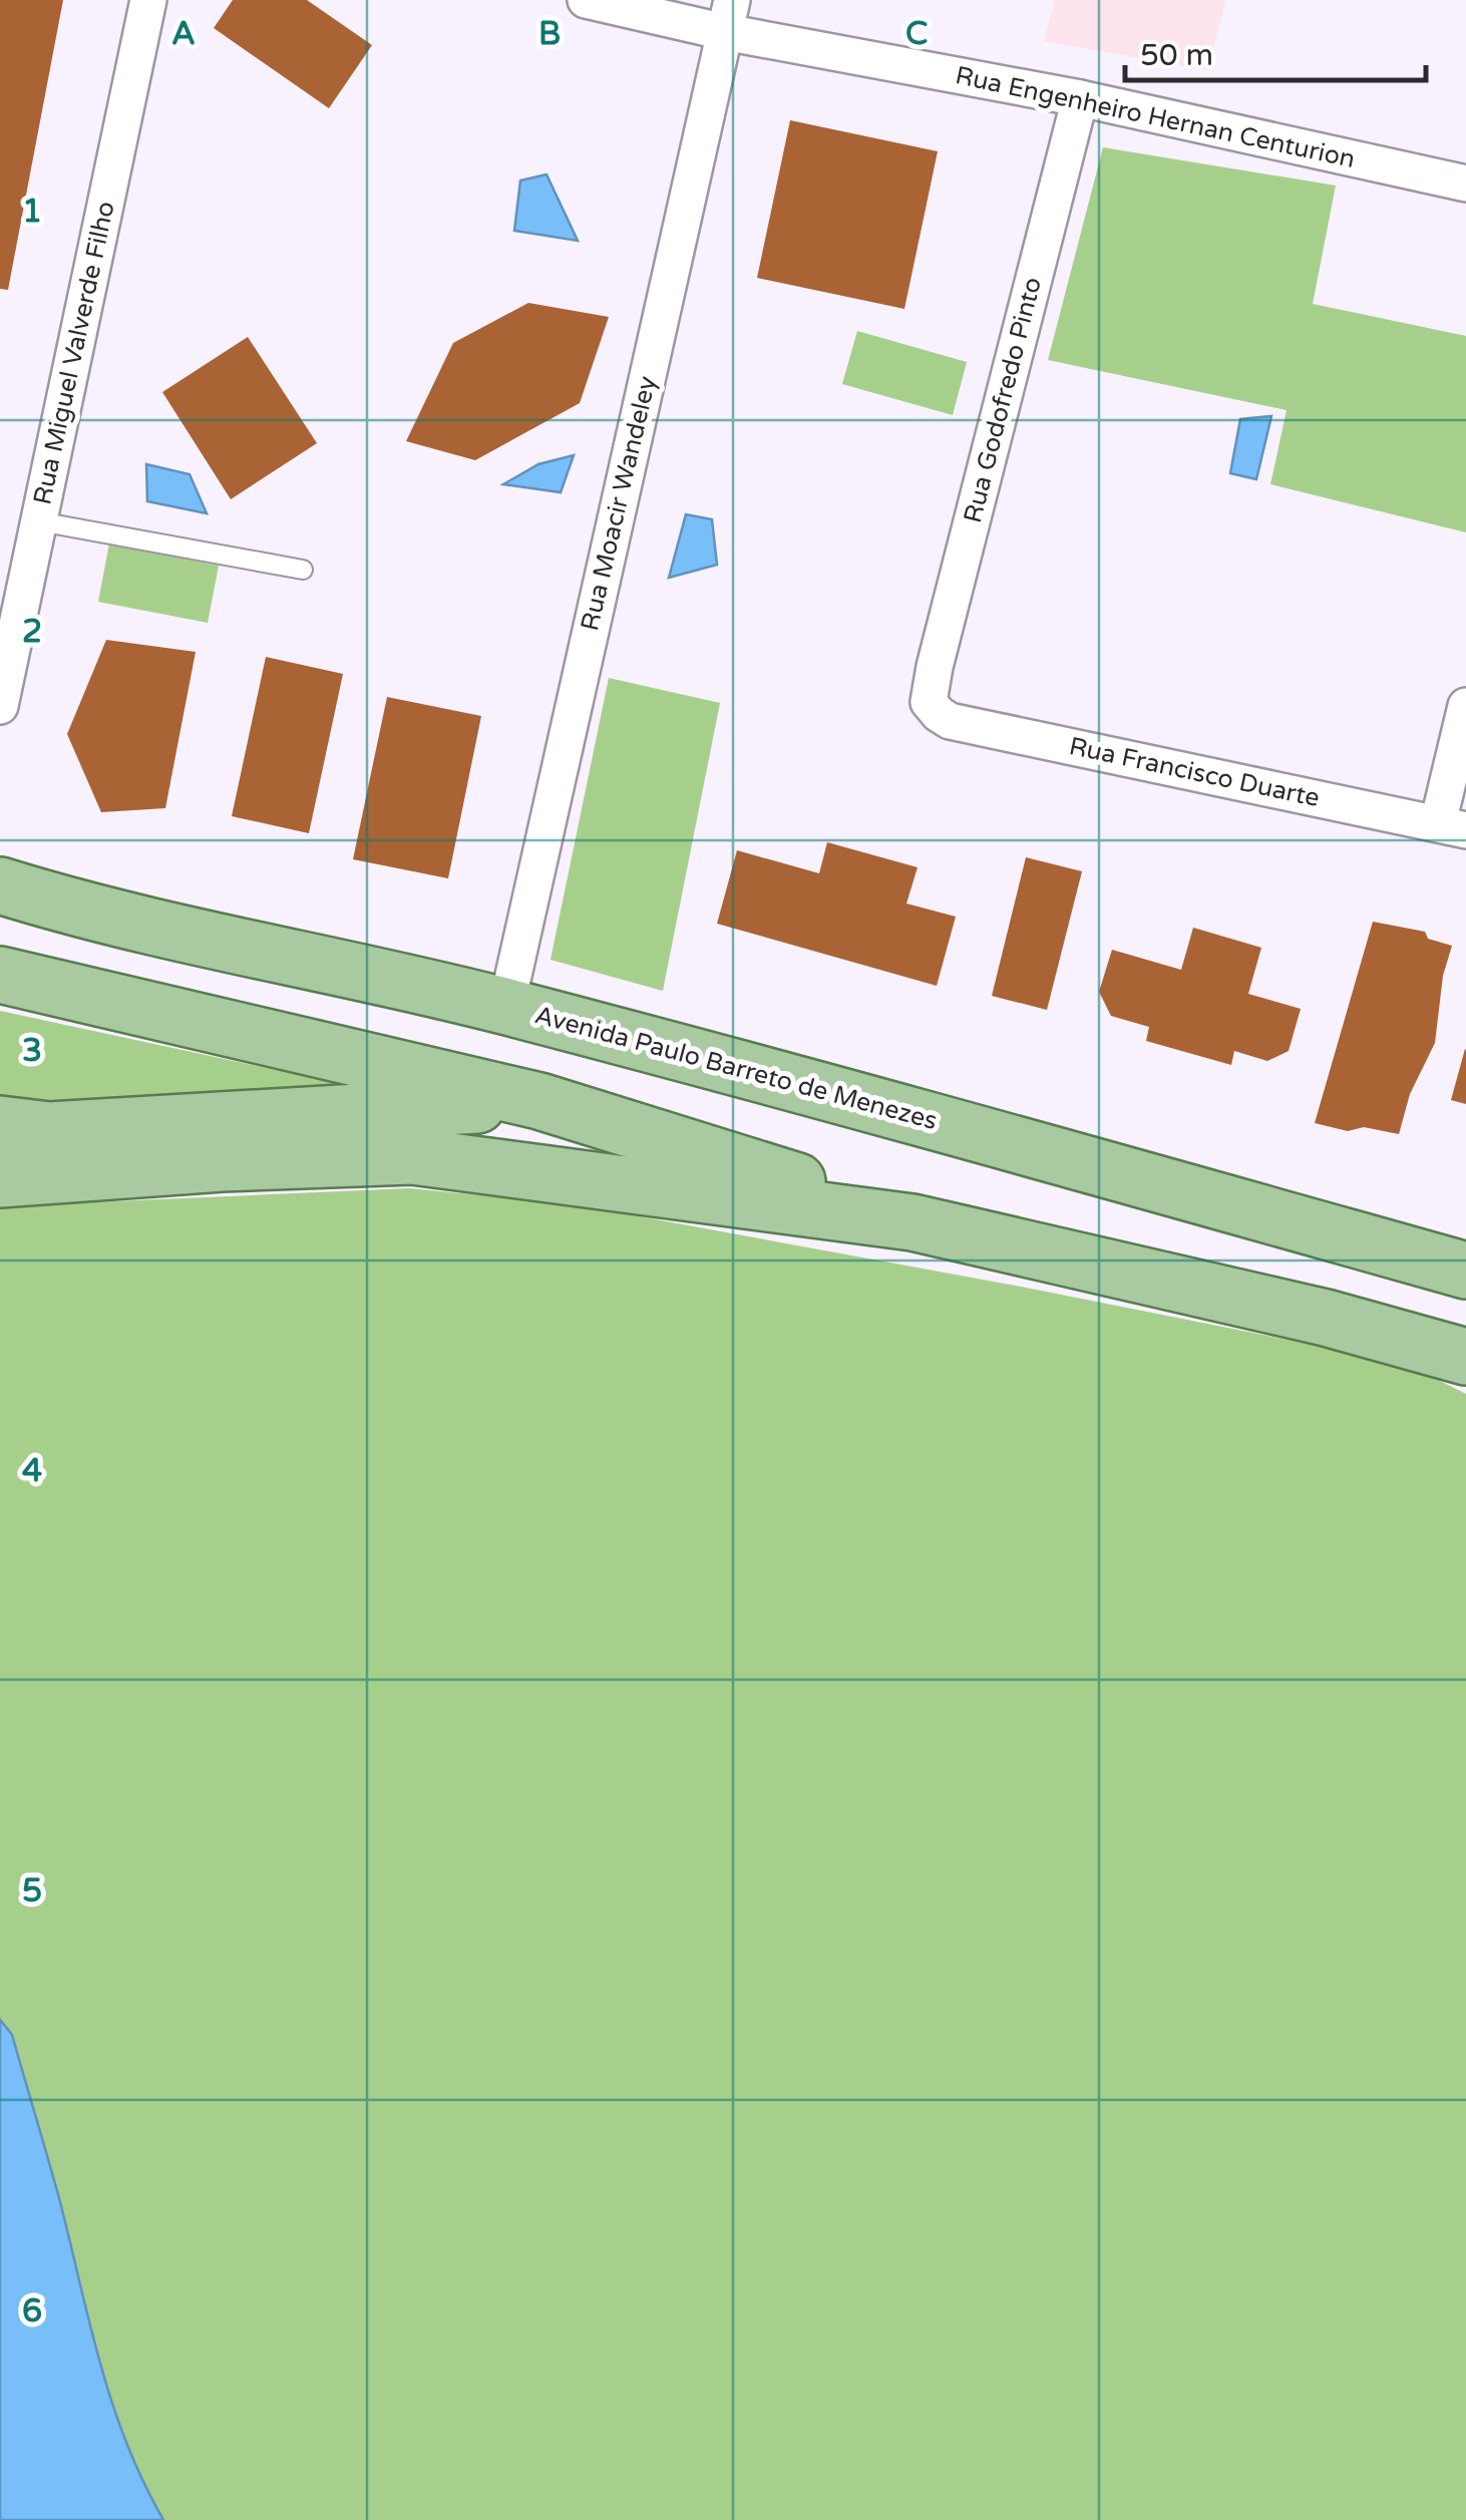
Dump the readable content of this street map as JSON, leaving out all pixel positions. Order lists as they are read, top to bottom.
{
  "streets": {
    "main road": ["Avenida Paulo Barreto de Menezes"],
    "street": [
      "Rua Engenheiro Hernan Centurion",
      "Rua Miguel Valverde Filho",
      "Rua Godofredo Pinto",
      "Rua Moacir Wandeley",
      "Rua Francisco Duarte"
    ]
  },
  "crossings": [
    ["Rua Engenheiro Hernan Centurion", "Rua Godofredo Pinto"],
    ["Rua Engenheiro Hernan Centurion", "Rua Moacir Wandeley"],
    ["Rua Godofredo Pinto", "Rua Francisco Duarte"],
    ["Rua Moacir Wandeley", "Avenida Paulo Barreto de Menezes"]
  ],
  "scale_bar": "50 m",
  "grid": {
    "columns": ["A", "B", "C"],
    "rows": [
      "1",
      "2",
      "3",
      "4",
      "5",
      "6"
    ]
  }
}
